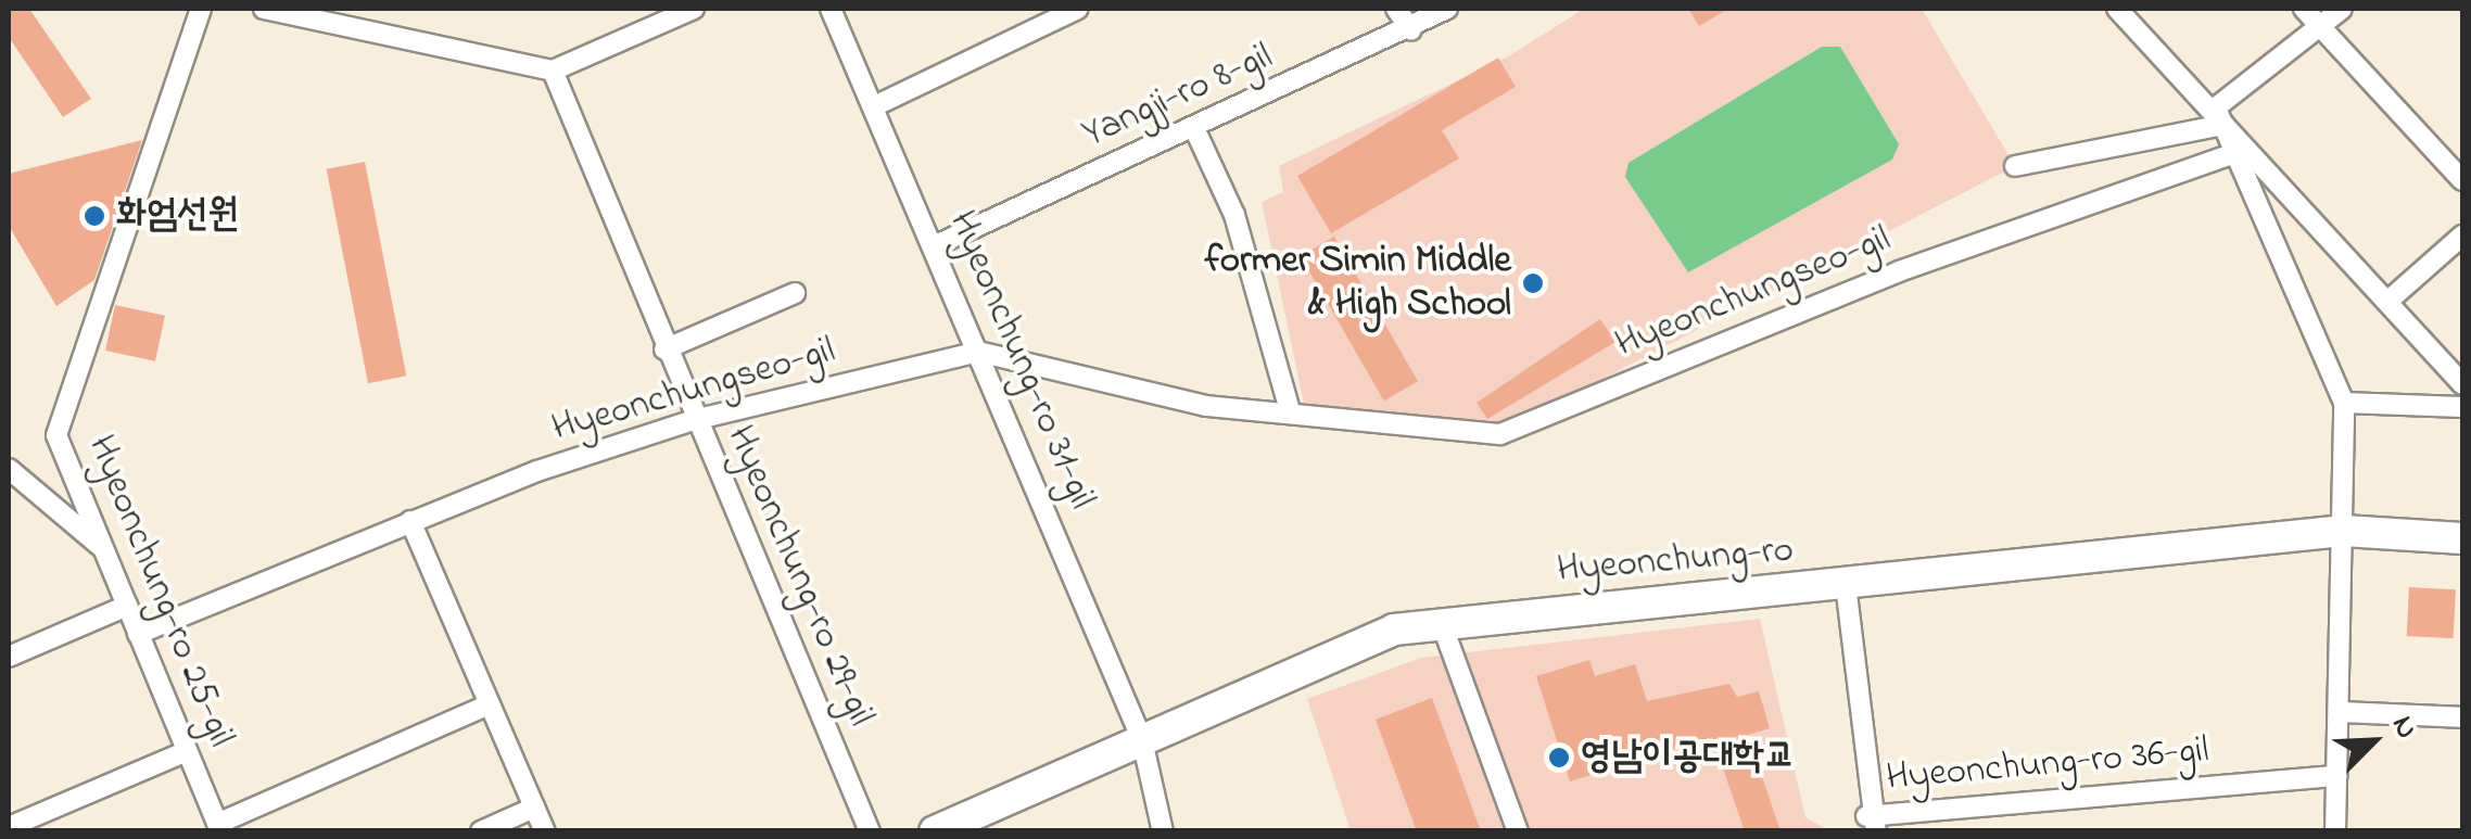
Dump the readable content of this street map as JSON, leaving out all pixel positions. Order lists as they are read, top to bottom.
{
  "streets": {
    "main road": ["Hyeonchung-ro"],
    "street": [
      "Yangji-ro 8-gil",
      "Hyeonchungseo-gil",
      "Hyeonchung-ro 31-gil",
      "Hyeonchung-ro 29-gil",
      "Hyeonchung-ro 25-gil",
      "Hyeonchung-ro 36-gil"
    ]
  },
  "crossings": [
    ["Yangji-ro 8-gil", "Hyeonchung-ro 31-gil"],
    ["Hyeonchungseo-gil", "Hyeonchung-ro 31-gil"],
    ["Hyeonchungseo-gil", "Hyeonchung-ro 29-gil"],
    ["Hyeonchungseo-gil", "Hyeonchung-ro 25-gil"],
    ["Hyeonchung-ro 31-gil", "Hyeonchung-ro"],
    ["Hyeonchung-ro", "Hyeonchung-ro 36-gil"]
  ],
  "places": ["화엄선원", "former Simin Middle & High School", "영남이공대학교"],
  "north": "top right"
}
